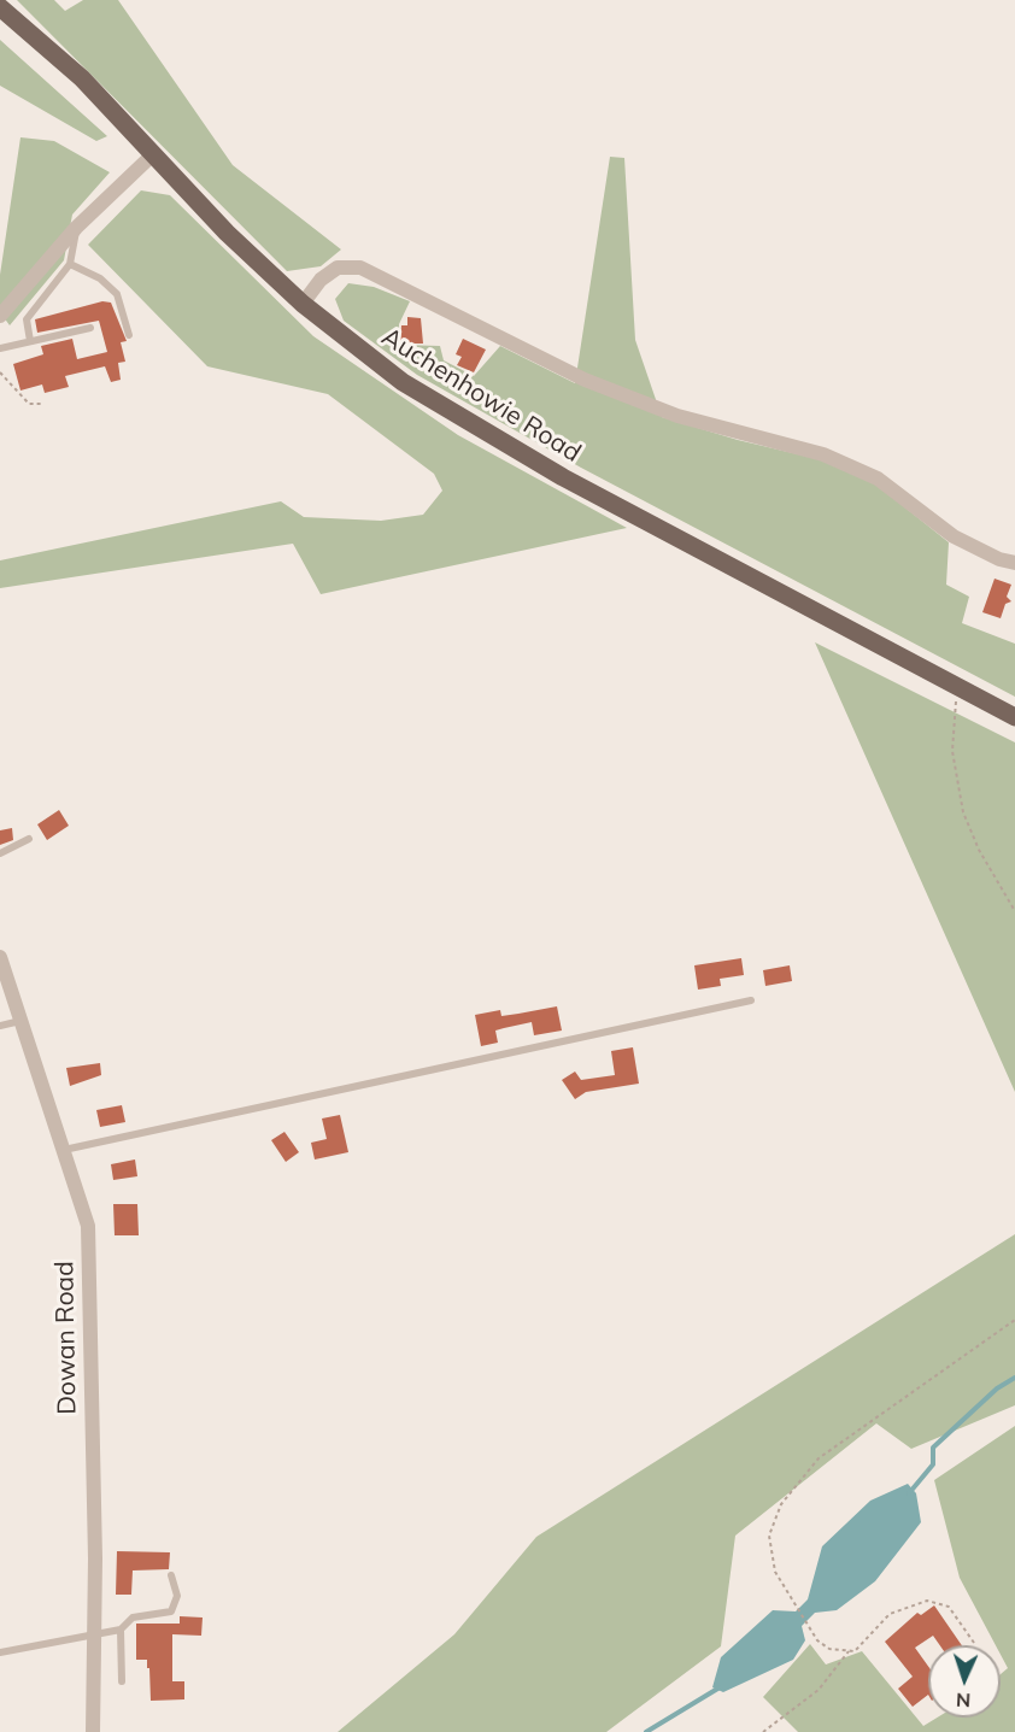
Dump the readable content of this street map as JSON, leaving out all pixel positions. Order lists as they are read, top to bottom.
{
  "streets": {
    "main road": ["Auchenhowie Road"],
    "street": ["Dowan Road"]
  },
  "north": "bottom"
}
